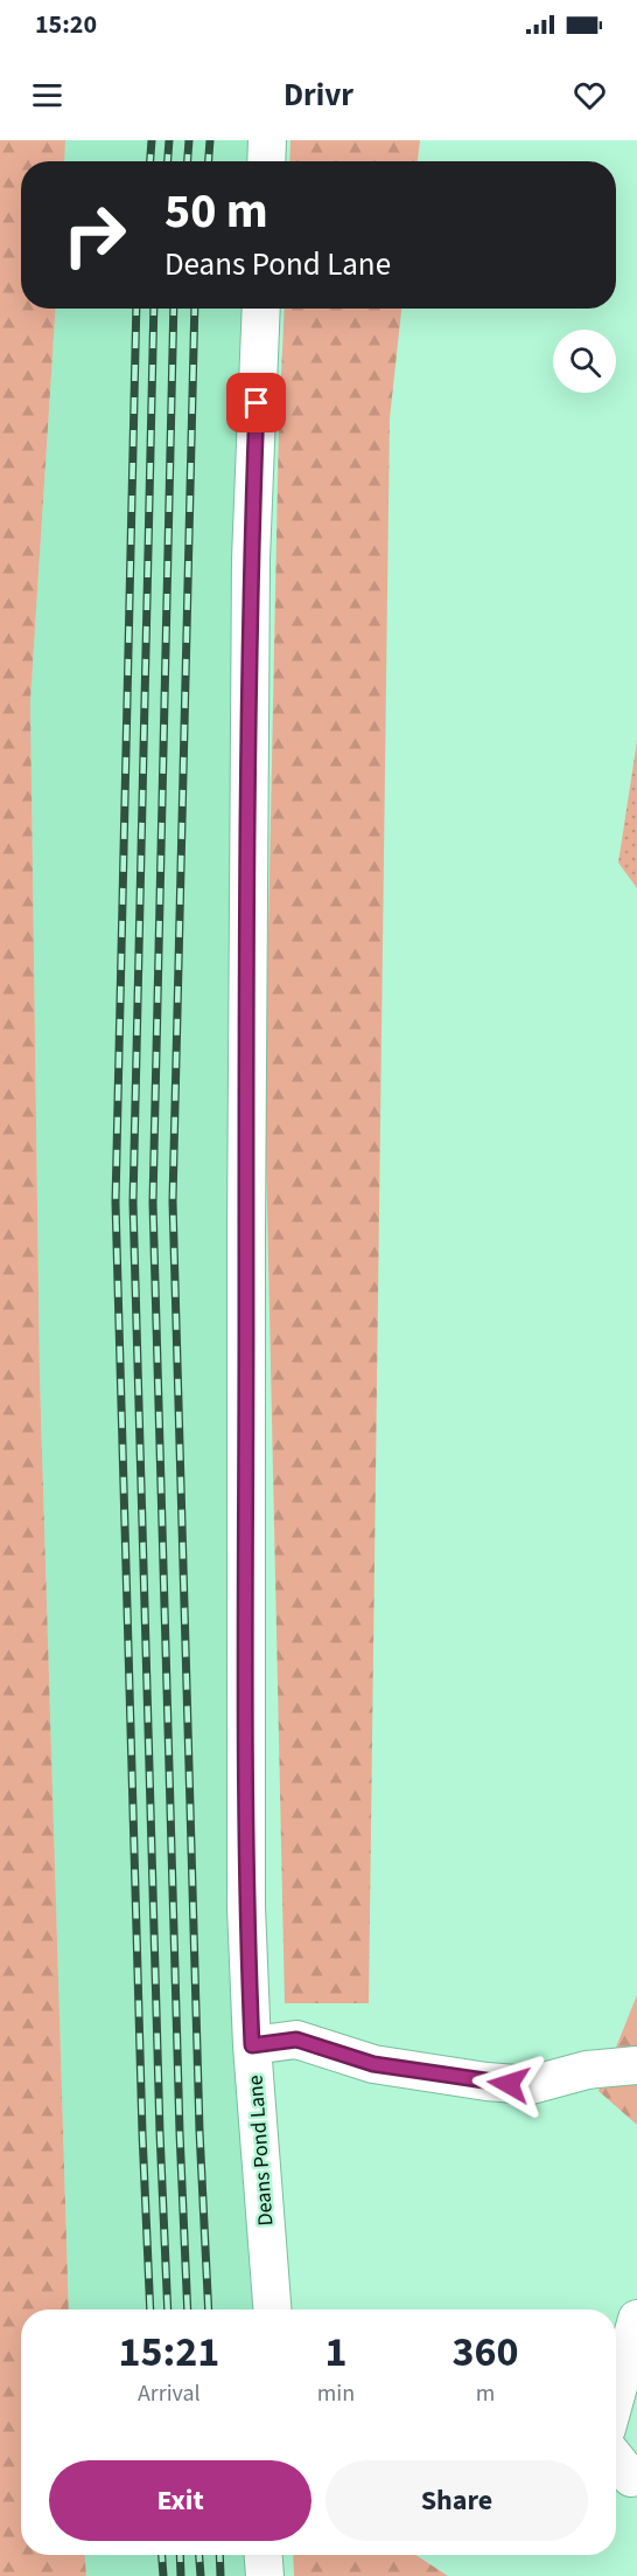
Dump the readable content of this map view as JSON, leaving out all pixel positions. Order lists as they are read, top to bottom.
{
  "streets": {
    "street": ["Deans Pond Lane"]
  },
  "page": {
    "status": "15:20",
    "header": "Drivr",
    "turn": ["50 m", "Deans Pond Lane"],
    "eta": [
      "15:21",
      "Arrival",
      "1",
      "min",
      "360",
      "m"
    ],
    "buttons": ["Exit", "Share"]
  }
}
